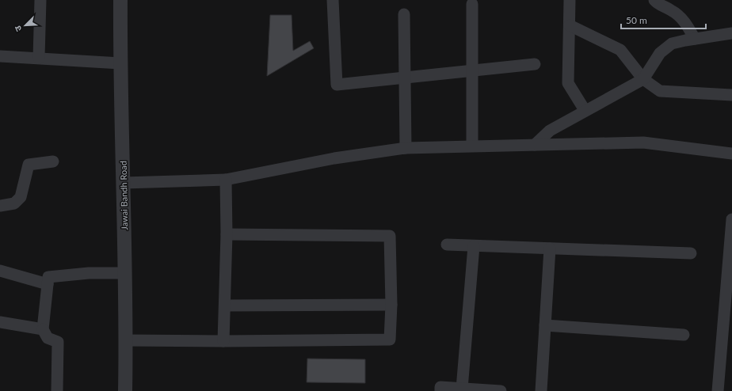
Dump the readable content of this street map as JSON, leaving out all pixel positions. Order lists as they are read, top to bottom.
{
  "streets": {
    "street": ["Jawai Bandh Road"]
  },
  "scale_bar": "50 m",
  "north": "bottom left"
}
